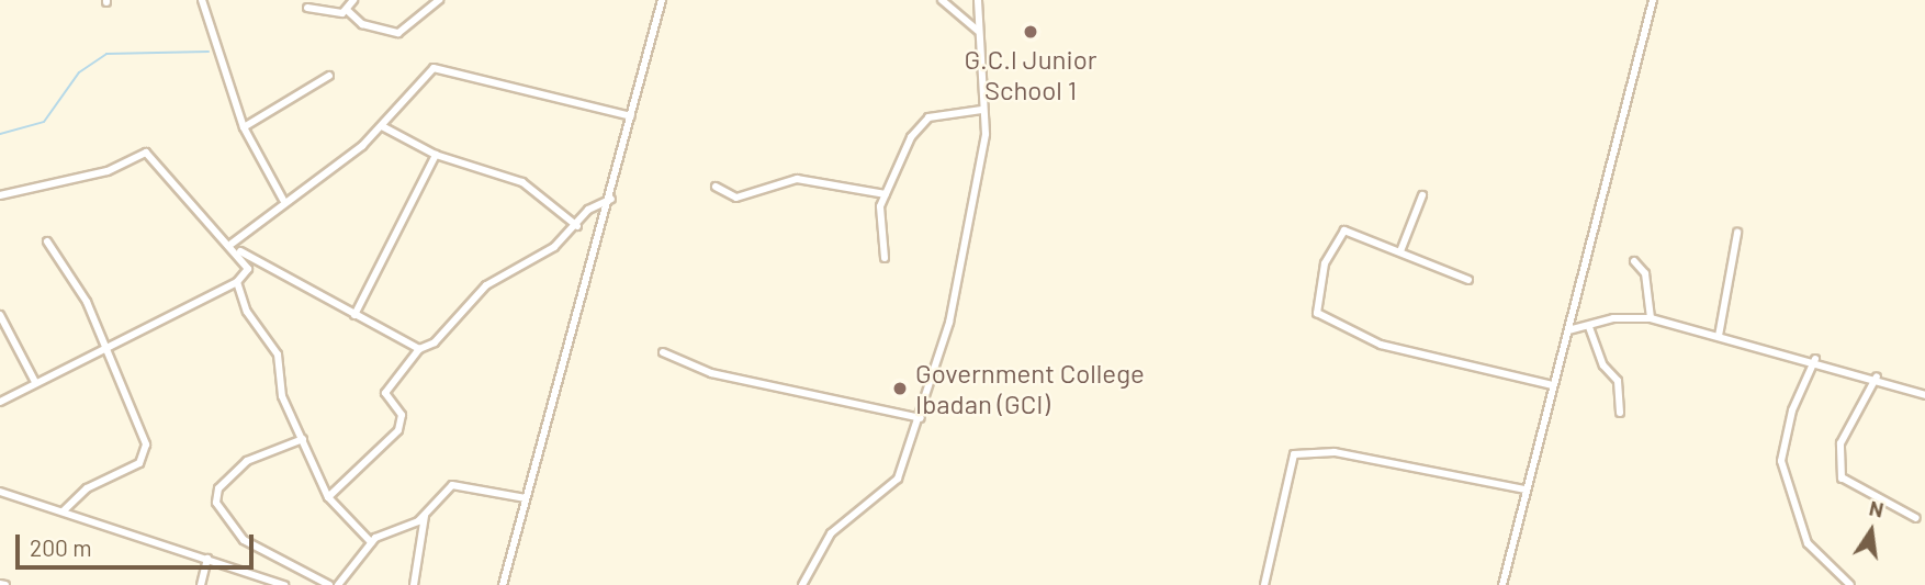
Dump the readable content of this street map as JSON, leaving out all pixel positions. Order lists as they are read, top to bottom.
{
  "places": ["G.C.I Junior School 1", "Government College Ibadan (GCI)"],
  "scale_bar": "200 m",
  "north": "top"
}
